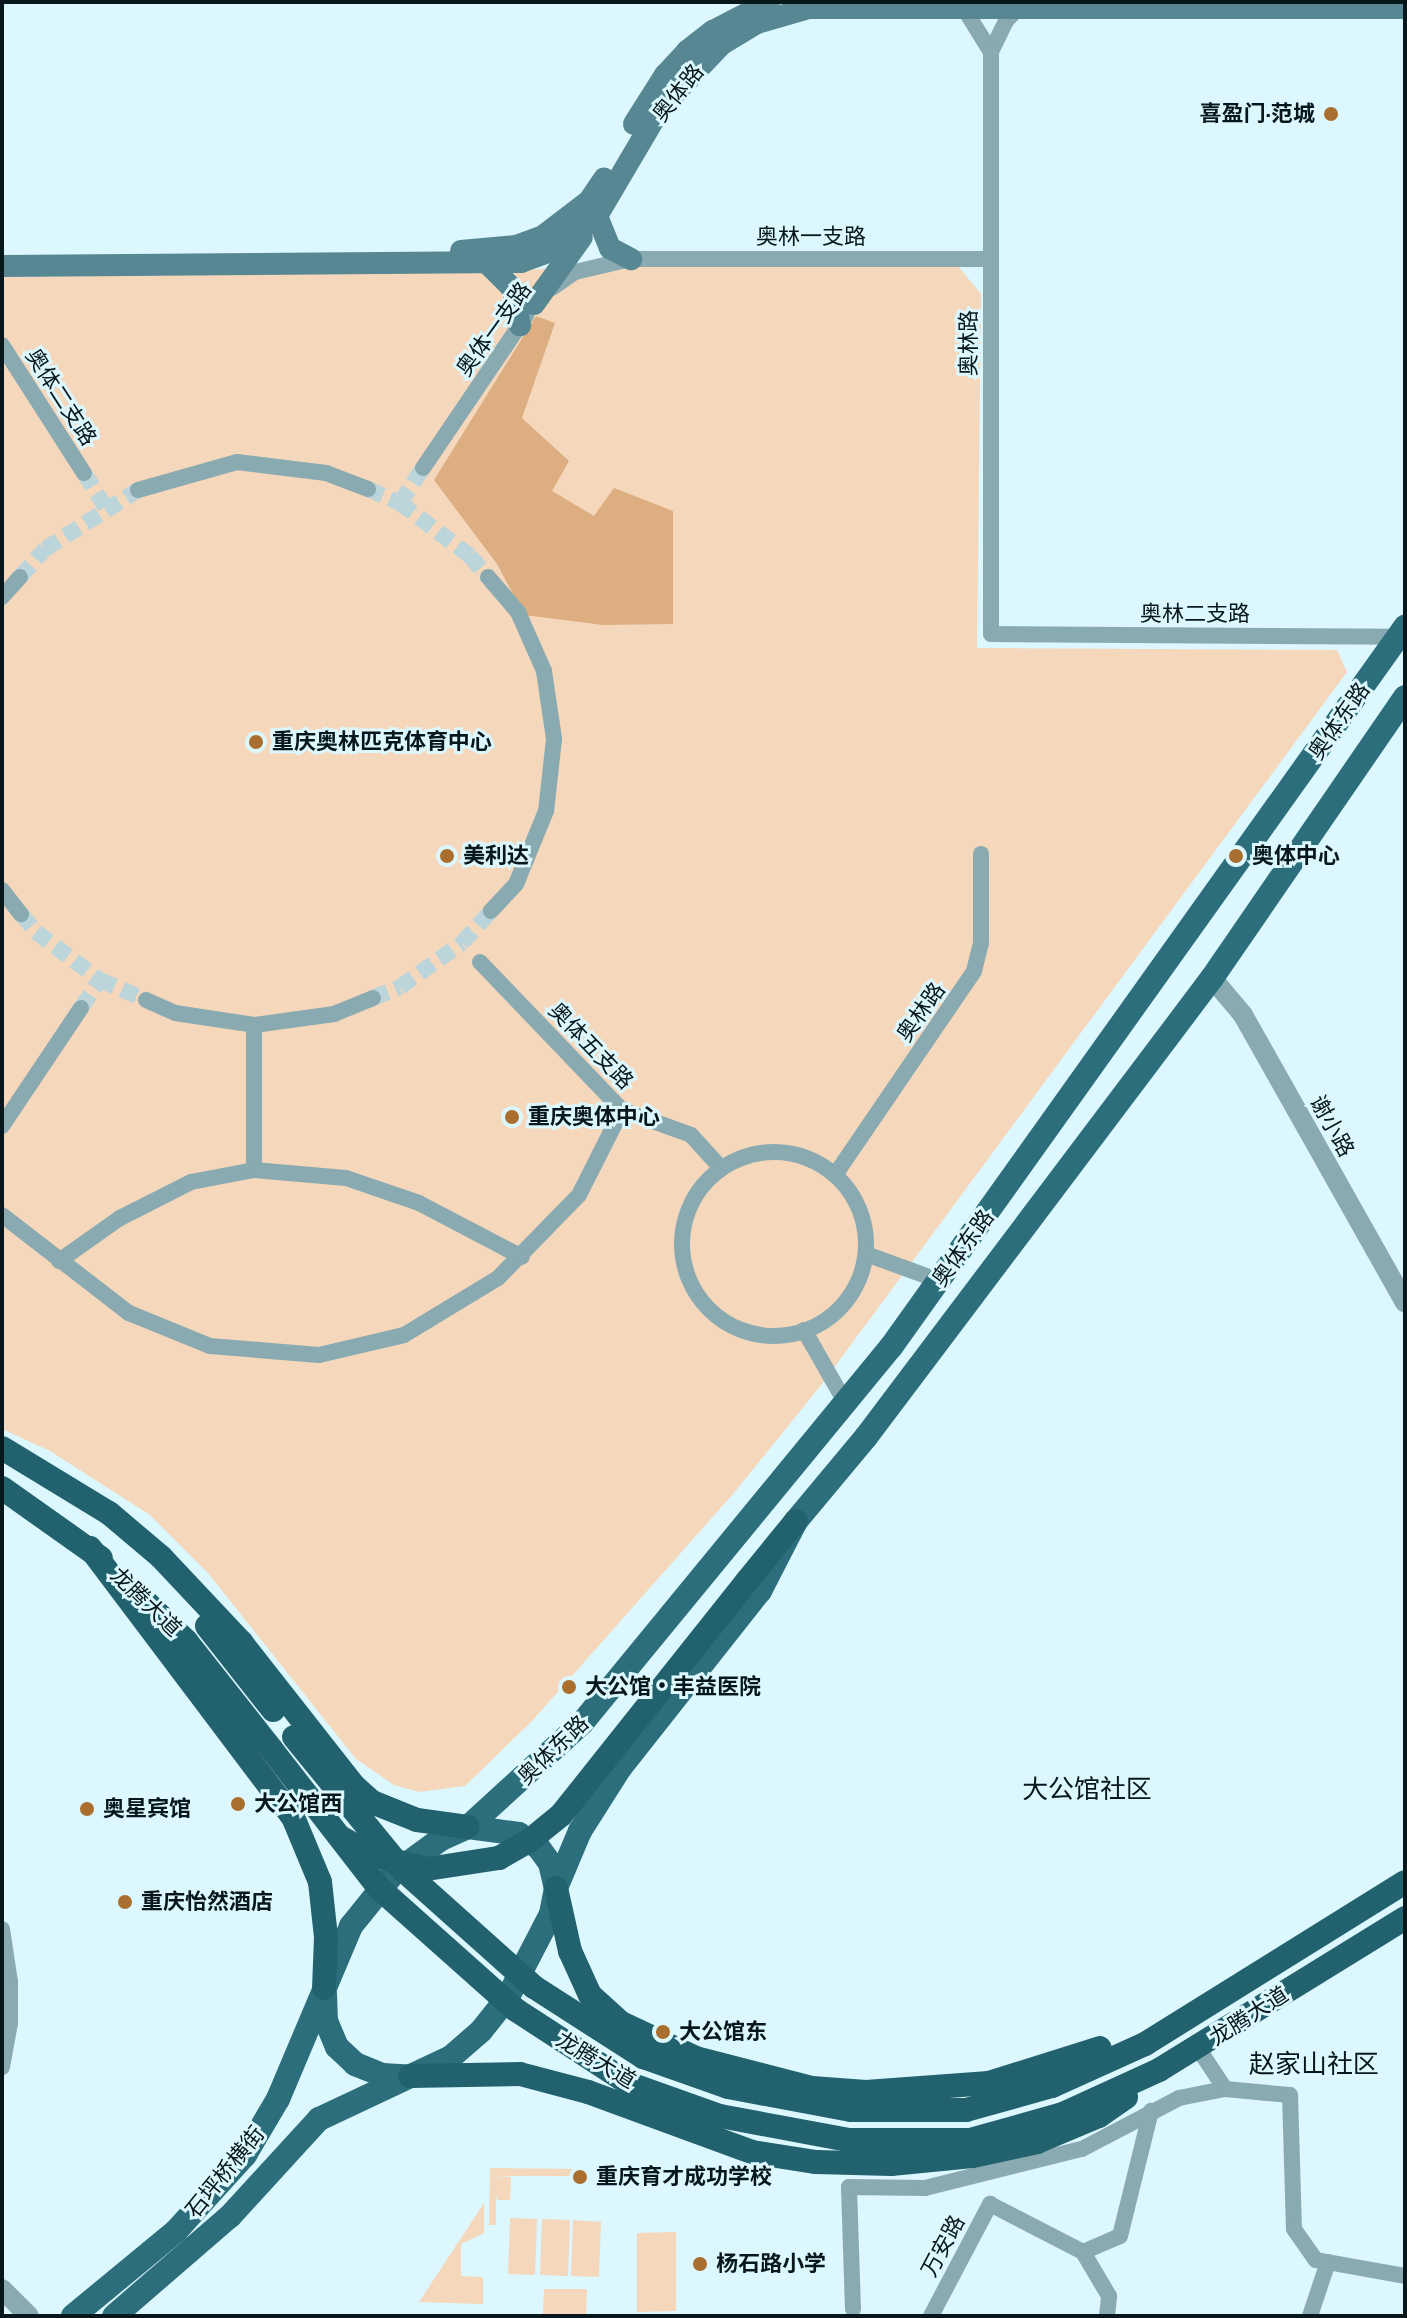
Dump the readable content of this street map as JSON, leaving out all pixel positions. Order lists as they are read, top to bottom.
{
  "streets": {
    "highway": ["龙腾大道"],
    "main road": ["奥体路", "奥体东路", "石坪桥横街"],
    "street": [
      "奥林一支路",
      "奥体一支路",
      "奥林路",
      "奥体二支路",
      "奥林二支路",
      "奥体五支路",
      "谢小路",
      "万安路"
    ]
  },
  "crossings": [
    ["奥体路", "奥林路"],
    ["奥林一支路", "奥体一支路"],
    ["奥林一支路", "奥林路"],
    ["奥林路", "奥林二支路"],
    ["奥林路", "奥体五支路"],
    ["奥林二支路", "奥体东路"],
    ["奥体东路", "谢小路"],
    ["奥体东路", "石坪桥横街"]
  ],
  "districts": ["大公馆社区", "赵家山社区"],
  "places": [
    "喜盈门·范城",
    "重庆奥林匹克体育中心",
    "美利达",
    "奥体中心",
    "重庆奥体中心",
    "大公馆‧丰益医院",
    "大公馆西",
    "奥星宾馆",
    "重庆怡然酒店",
    "大公馆东",
    "重庆育才成功学校",
    "杨石路小学"
  ]
}
